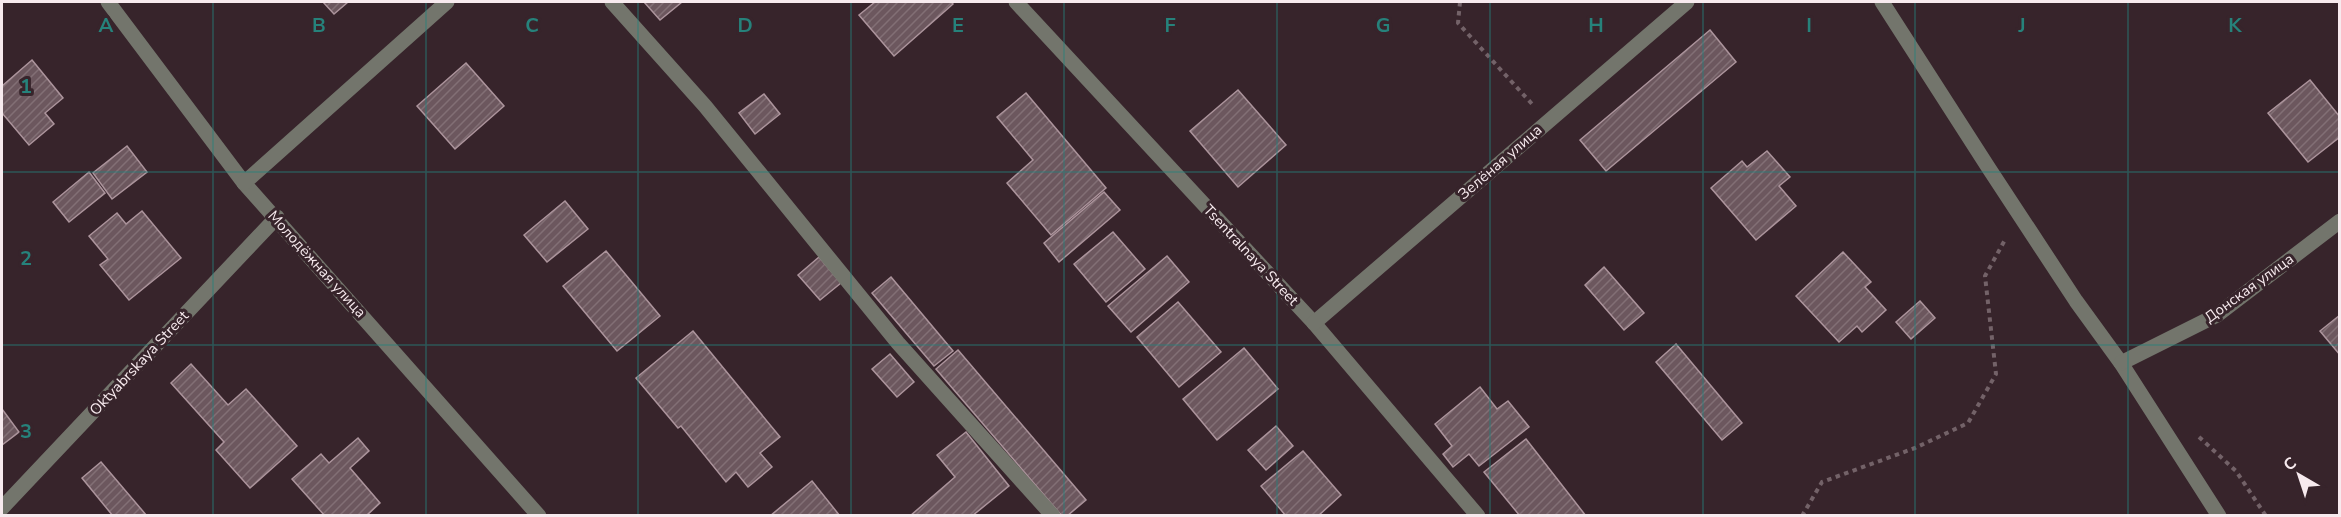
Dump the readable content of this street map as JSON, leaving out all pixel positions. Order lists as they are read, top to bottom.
{
  "streets": {
    "street": [
      "Зелёная улица",
      "Tsentralnaya Street",
      "Молодёжная улица",
      "Донская улица",
      "Oktyabrskaya Street"
    ]
  },
  "crossings": [
    ["Зелёная улица", "Tsentralnaya Street"],
    ["Молодёжная улица", "Oktyabrskaya Street"]
  ],
  "north": "top left",
  "grid": {
    "columns": [
      "A",
      "B",
      "C",
      "D",
      "E",
      "F",
      "G",
      "H",
      "I",
      "J",
      "K"
    ],
    "rows": ["1", "2", "3"]
  }
}
